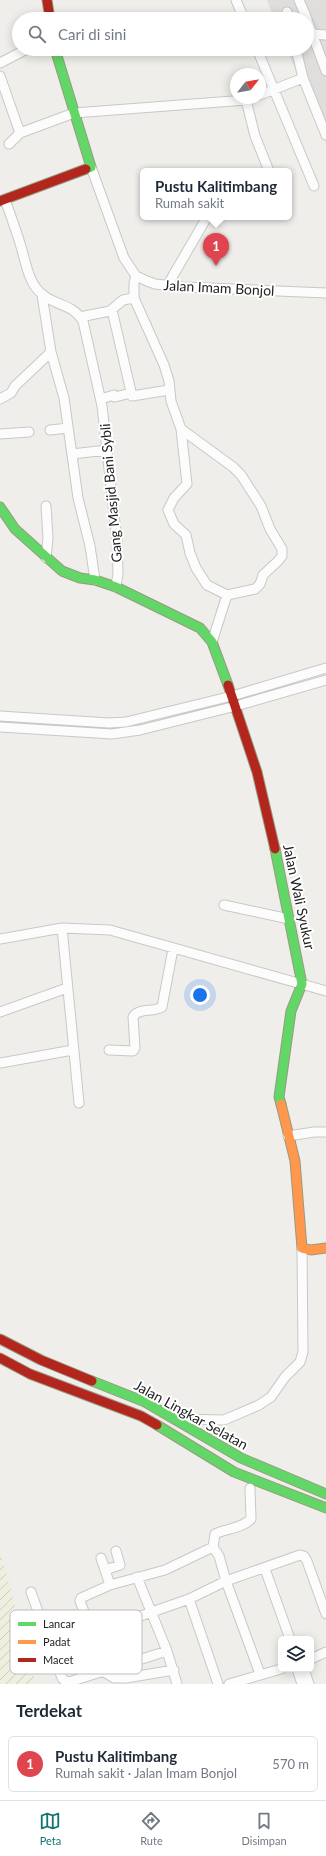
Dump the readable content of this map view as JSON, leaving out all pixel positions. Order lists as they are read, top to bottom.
{
  "streets": {
    "main road": ["Jalan Wali Syukur", "Jalan Lingkar Selatan"],
    "street": ["Jalan Imam Bonjol", "Gang Masjid Bani Sybli"]
  },
  "crossings": [
    ["Gang Masjid Bani Sybli", "Jalan Wali Syukur"]
  ],
  "legend": ["Lancar", "Padat", "Macet"],
  "north": "top right",
  "page": {
    "search": "Cari di sini",
    "popup": ["Pustu Kalitimbang", "Rumah sakit"],
    "pins": "1",
    "heading": "Terdekat",
    "list": [
      {
        "mark": "1",
        "name": "Pustu Kalitimbang",
        "note": "Rumah sakit · Jalan Imam Bonjol",
        "value": "570 m"
      }
    ],
    "nav": ["Peta", "Rute", "Disimpan"]
  }
}
